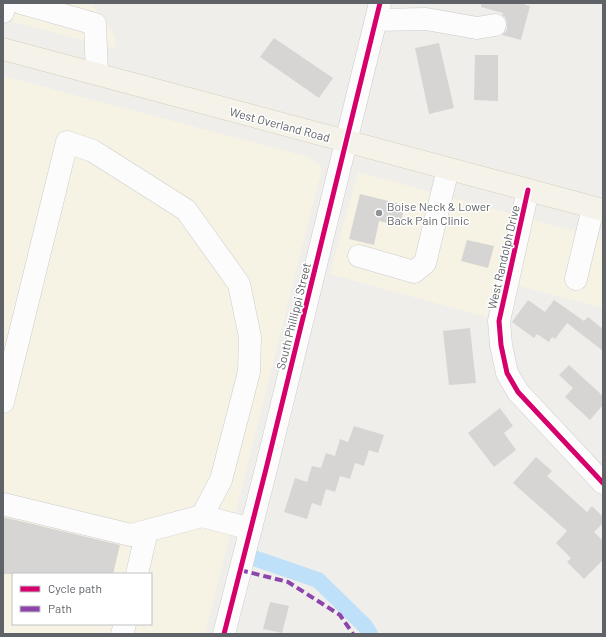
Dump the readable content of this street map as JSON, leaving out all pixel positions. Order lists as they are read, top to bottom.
{
  "streets": {
    "main road": ["West Overland Road"],
    "street": ["West Randolph Drive", "South Phillippi Street"]
  },
  "crossings": [
    ["West Overland Road", "West Randolph Drive"],
    ["West Overland Road", "South Phillippi Street"]
  ],
  "places": ["Boise Neck & Lower Back Pain Clinic"],
  "legend": ["Cycle path", "Path"]
}
